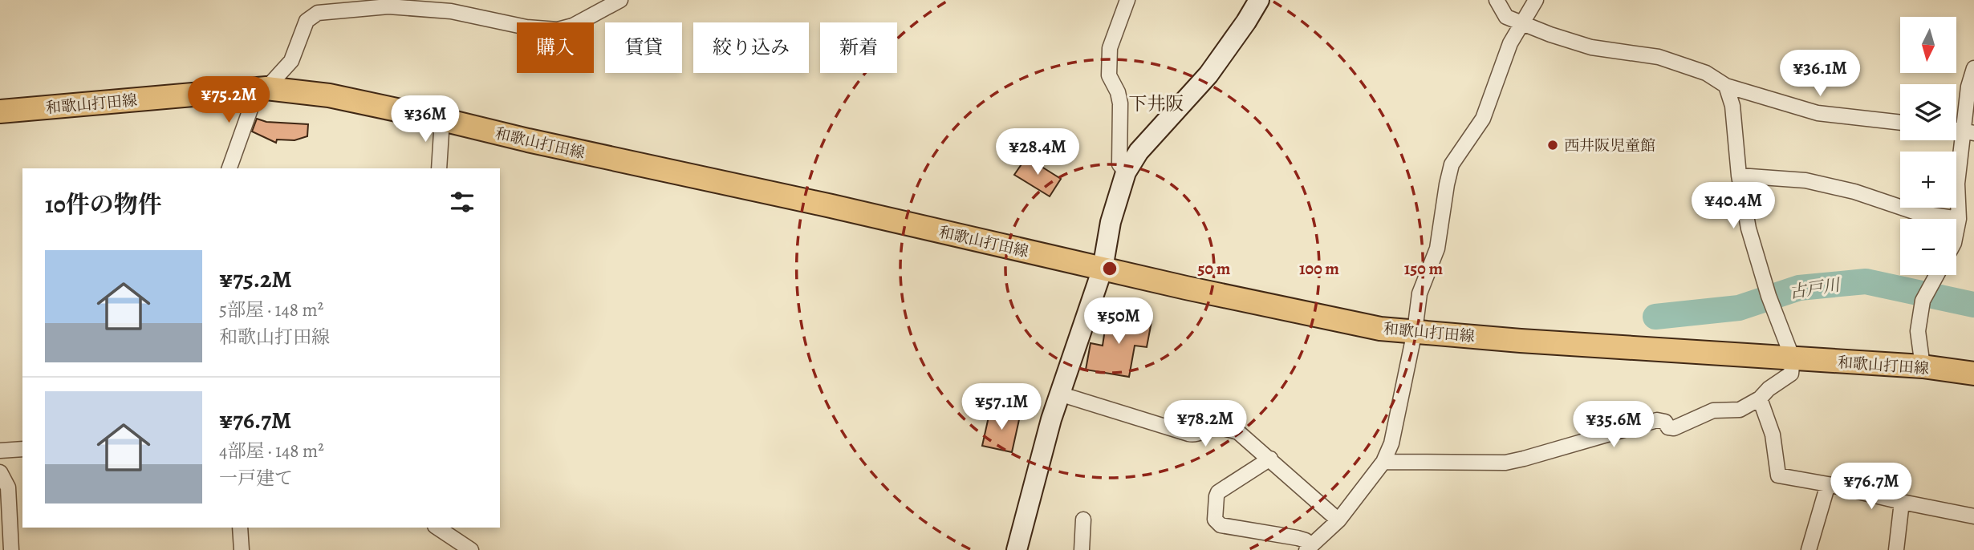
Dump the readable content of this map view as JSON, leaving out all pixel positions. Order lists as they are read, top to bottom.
{
  "streets": {
    "main road": ["和歌山打田線"]
  },
  "districts": ["下井阪"],
  "water": ["古戸川"],
  "places": ["西井阪児童館"],
  "north": "bottom",
  "page": {
    "map_buttons": ["+", "−"],
    "chip": [
      "購入",
      "賃貸",
      "絞り込み",
      "新着"
    ],
    "price": [
      "¥36.1M",
      "¥75.2M",
      "¥36M",
      "¥28.4M",
      "¥40.4M",
      "¥50M",
      "¥57.1M",
      "¥78.2M",
      "¥35.6M",
      "¥76.7M"
    ],
    "heading": "10件の物件",
    "list": [
      {
        "name": "¥75.2M",
        "note": "5部屋 · 148 m² · 和歌山打田線"
      },
      {
        "name": "¥76.7M",
        "note": "4部屋 · 148 m² · 一戸建て"
      }
    ]
  },
  "rings": ["50 m", "100 m", "150 m"]
}
